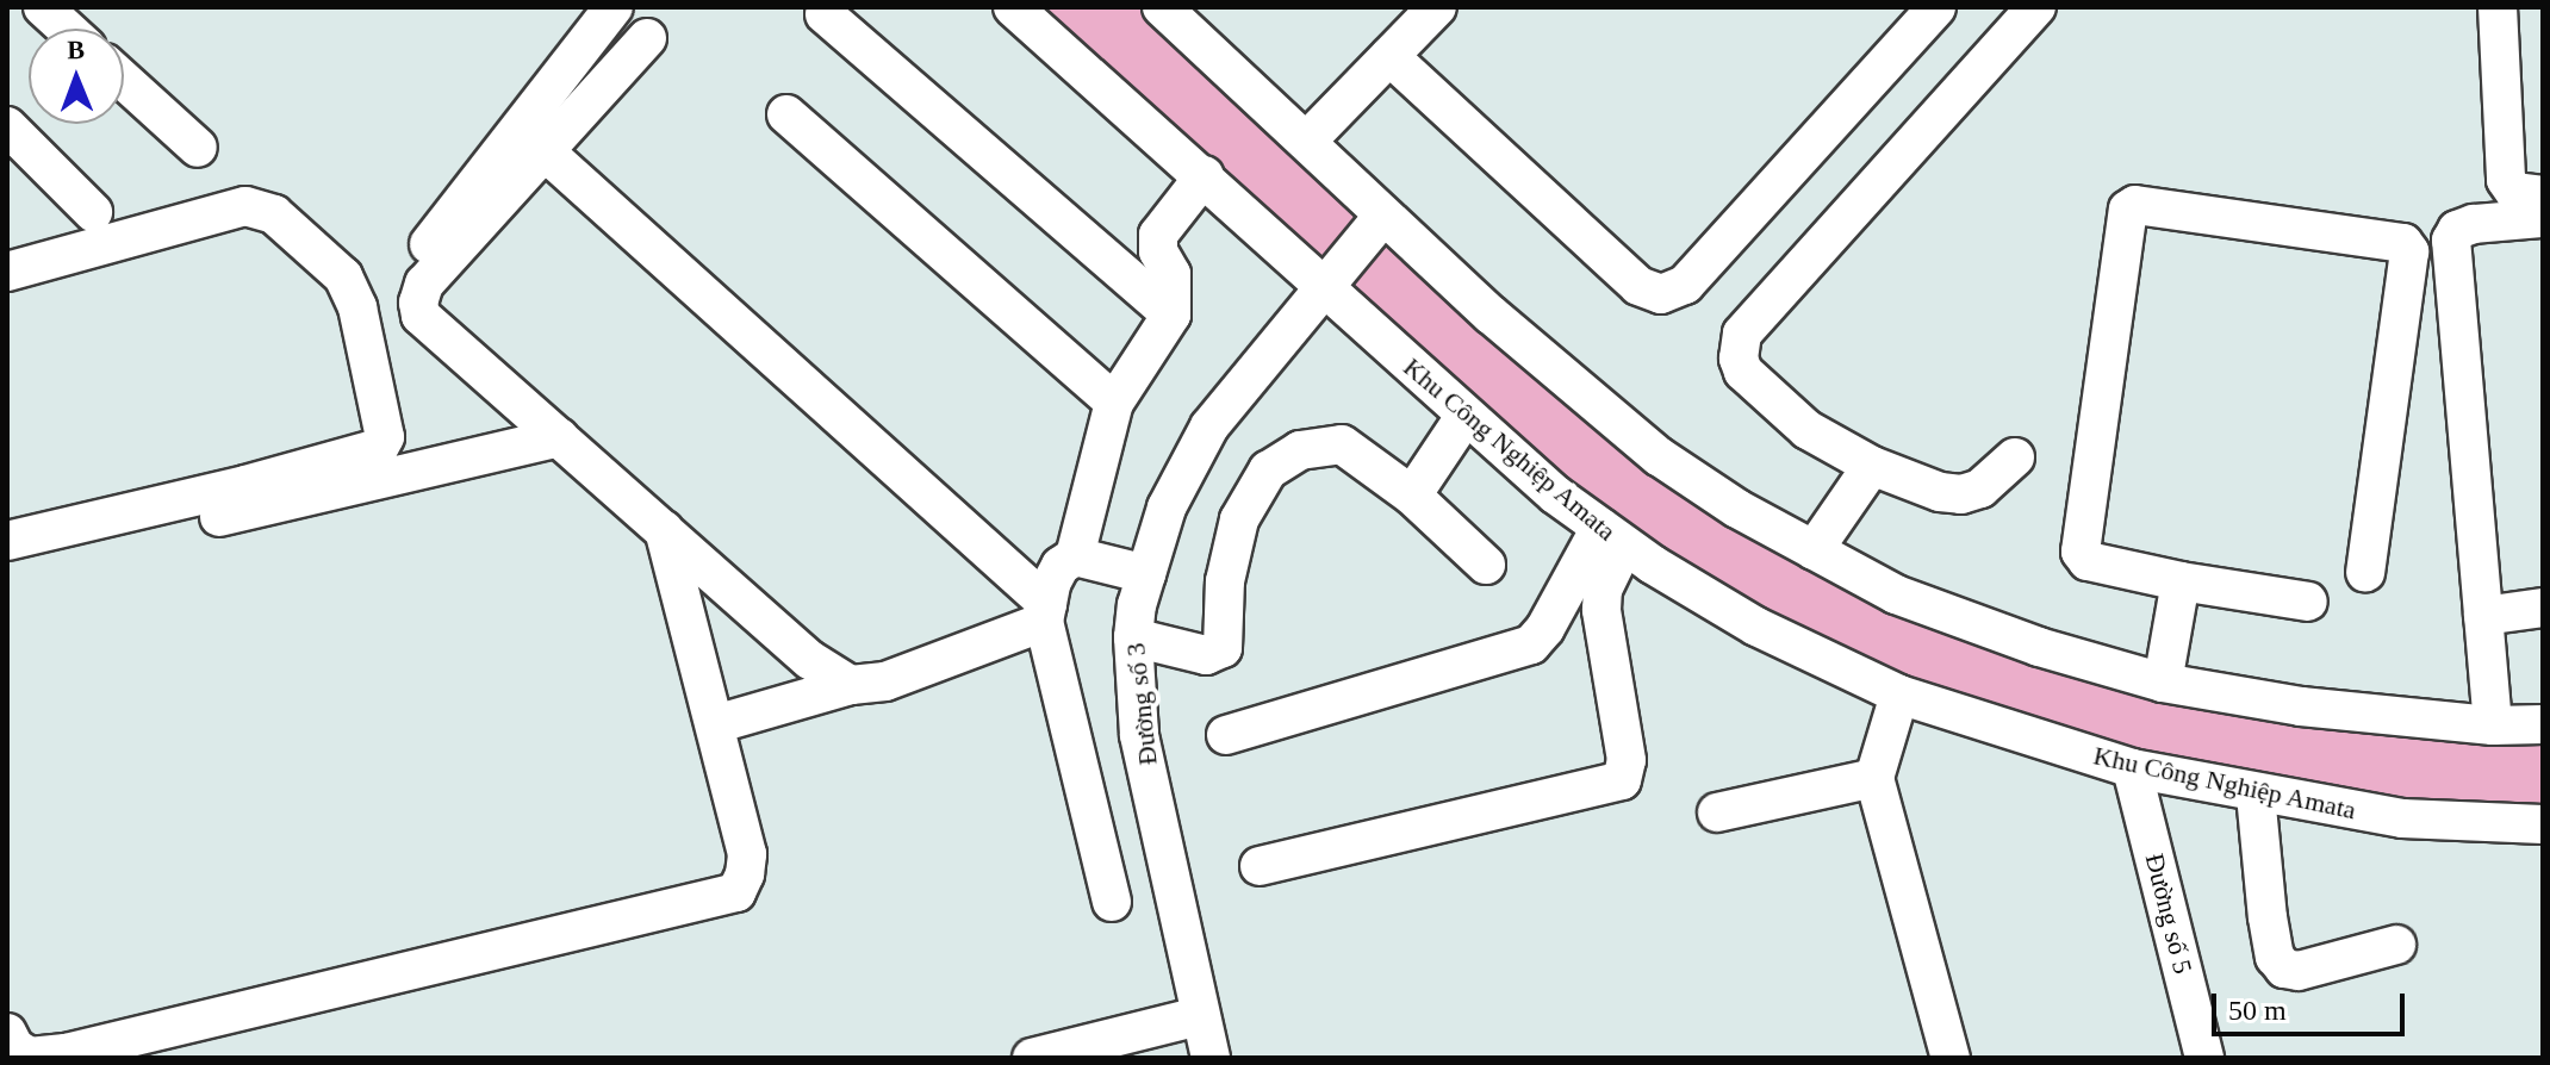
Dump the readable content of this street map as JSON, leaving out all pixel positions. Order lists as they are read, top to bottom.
{
  "streets": {
    "street": ["Khu Công Nghiệp Amata", "Đường số 3", "Đường số 5"]
  },
  "crossings": [
    ["Khu Công Nghiệp Amata", "Đường số 3"],
    ["Khu Công Nghiệp Amata", "Đường số 5"]
  ],
  "scale_bar": "50 m",
  "north": "top"
}
